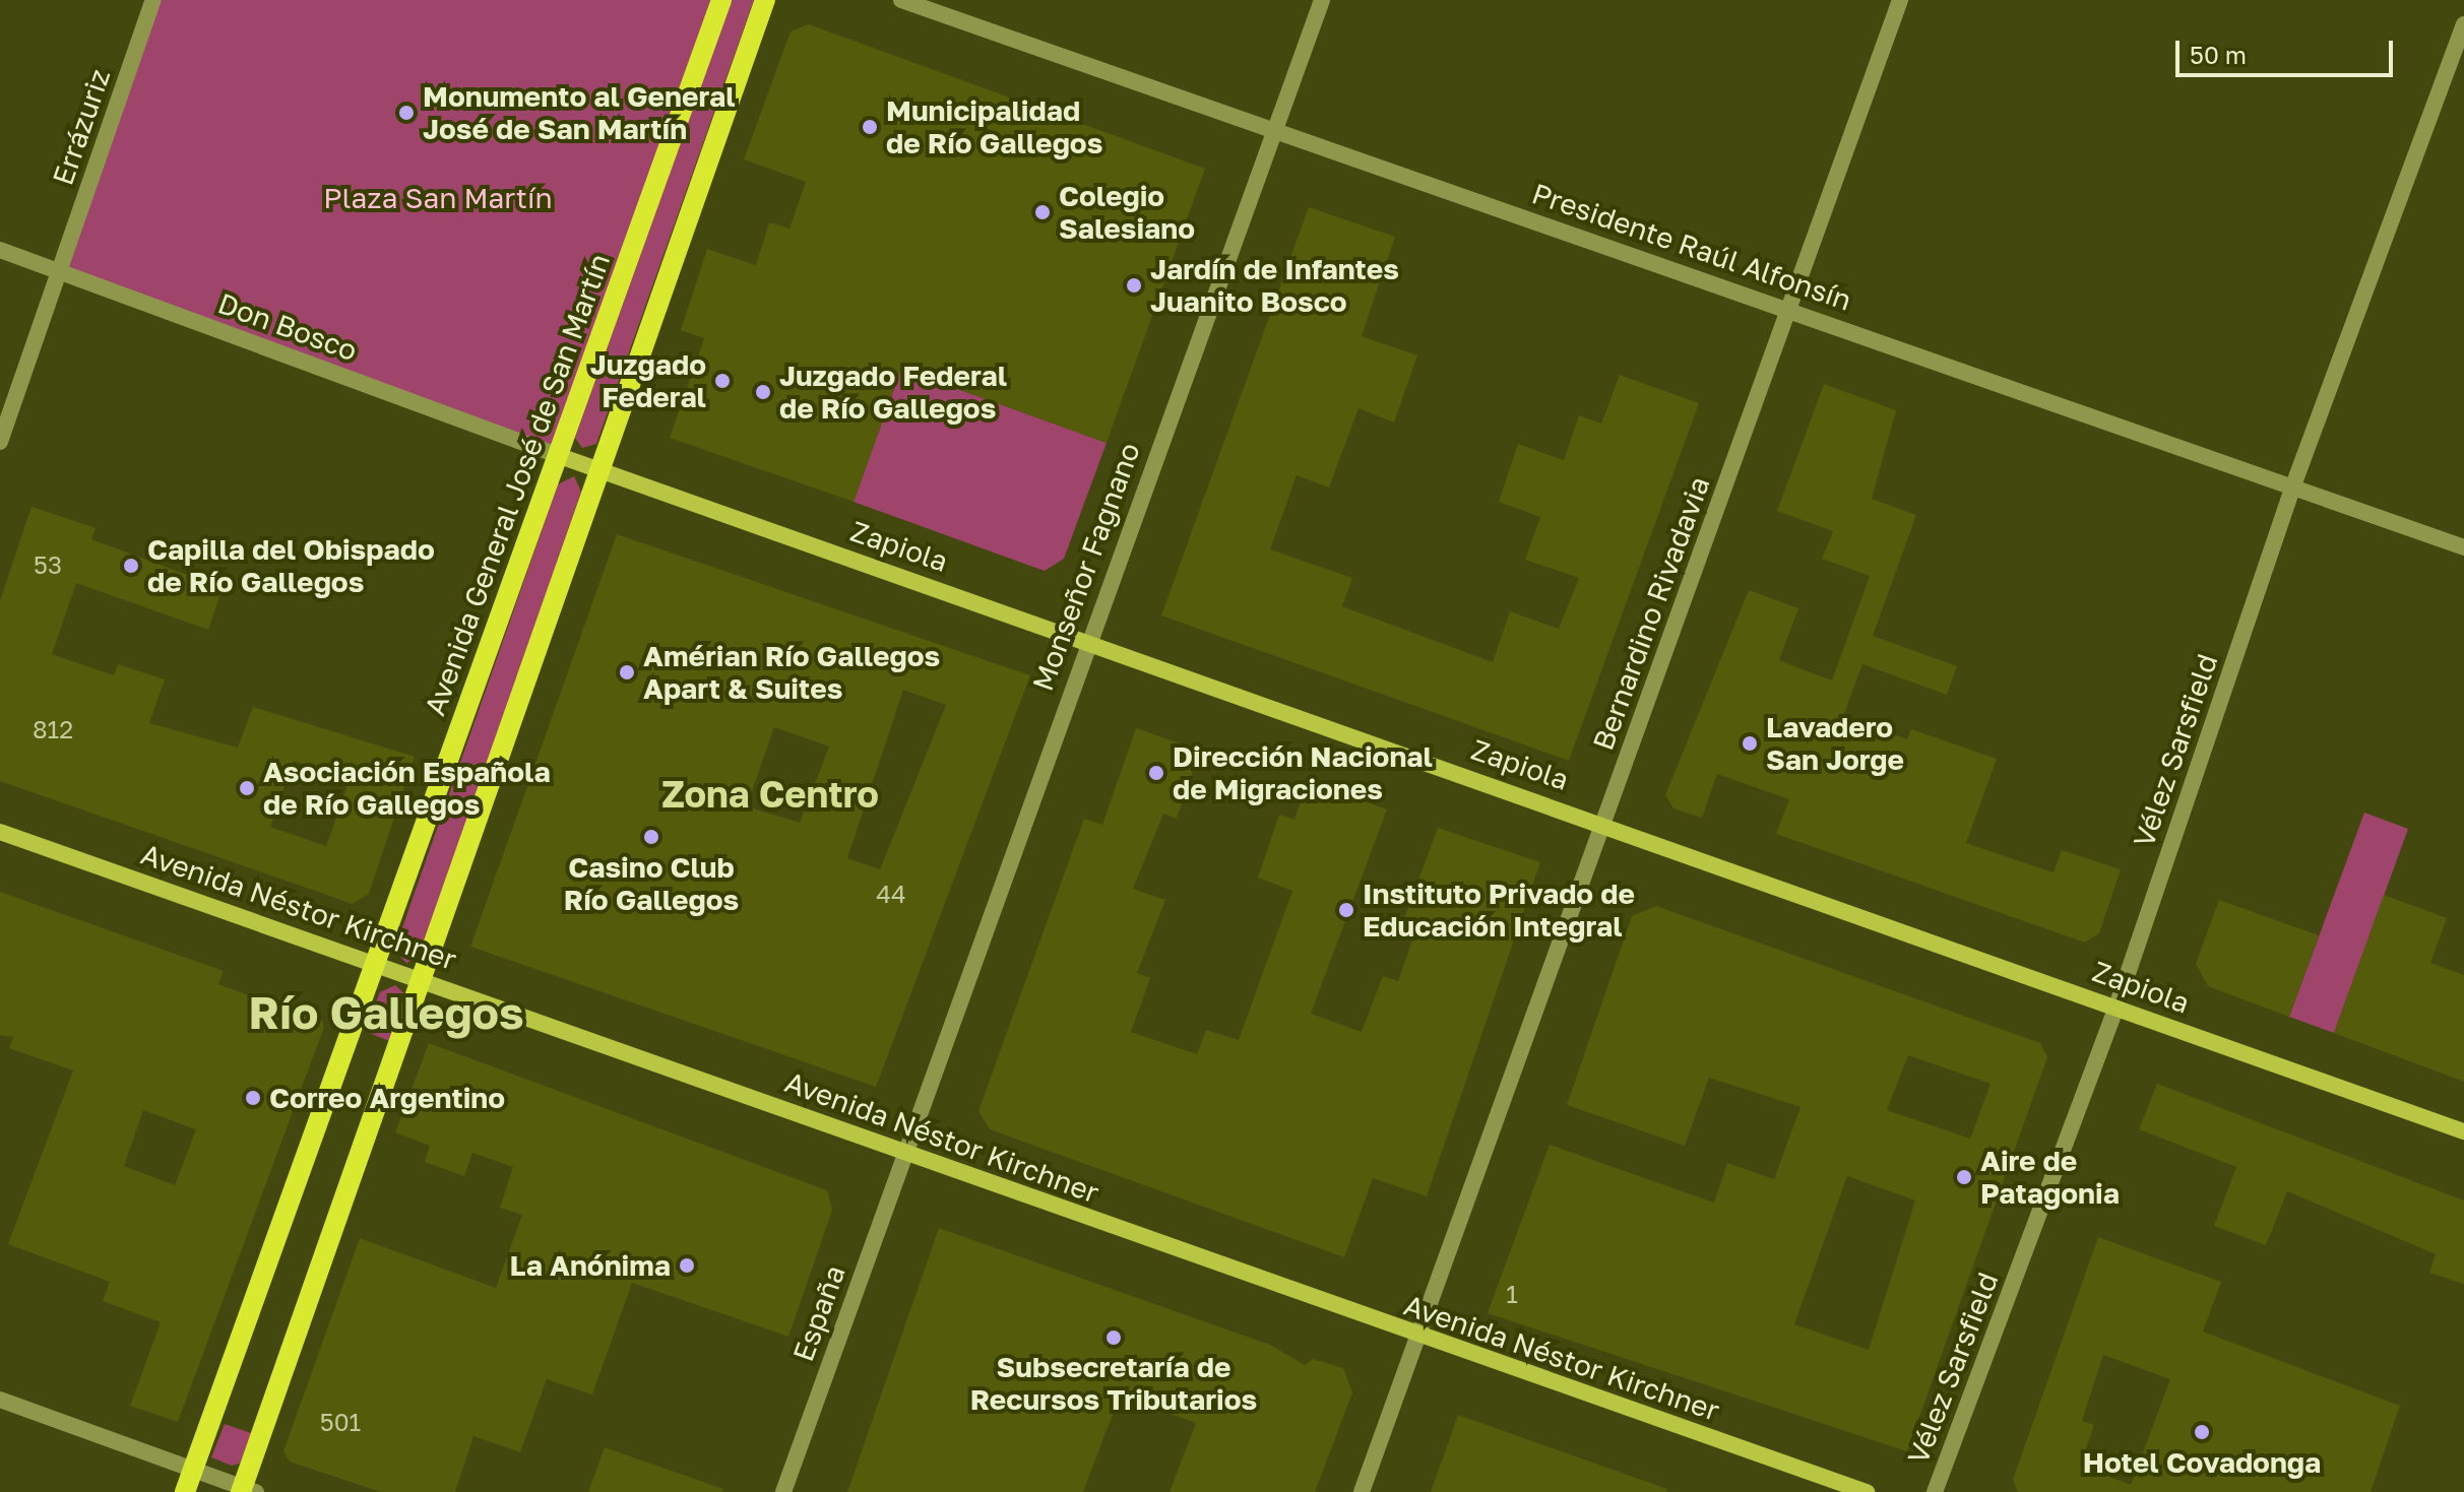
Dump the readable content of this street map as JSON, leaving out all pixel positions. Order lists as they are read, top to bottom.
{
  "streets": {
    "main road": ["Avenida General José de San Martín"],
    "street": [
      "Errázuriz",
      "Presidente Raúl Alfonsín",
      "Don Bosco",
      "Zapiola",
      "Monseñor Fagnano",
      "Bernardino Rivadavia",
      "Vélez Sarsfield",
      "Avenida Néstor Kirchner",
      "España"
    ]
  },
  "crossings": [
    ["Errázuriz", "Don Bosco"],
    ["Presidente Raúl Alfonsín", "Monseñor Fagnano"],
    ["Presidente Raúl Alfonsín", "Bernardino Rivadavia"],
    ["Presidente Raúl Alfonsín", "Vélez Sarsfield"],
    ["Don Bosco", "Avenida General José de San Martín"],
    ["Don Bosco", "Zapiola"],
    ["Avenida General José de San Martín", "Zapiola"],
    ["Avenida General José de San Martín", "Avenida Néstor Kirchner"],
    ["Zapiola", "Monseñor Fagnano"],
    ["Zapiola", "Bernardino Rivadavia"],
    ["Zapiola", "Vélez Sarsfield"],
    ["Monseñor Fagnano", "Avenida Néstor Kirchner"],
    ["Monseñor Fagnano", "España"],
    ["Bernardino Rivadavia", "Avenida Néstor Kirchner"],
    ["Avenida Néstor Kirchner", "España"]
  ],
  "districts": ["Zona Centro", "Río Gallegos"],
  "parks": ["Plaza San Martín"],
  "places": [
    "Monumento al General José de San Martín",
    "Municipalidad de Río Gallegos",
    "Colegio Salesiano",
    "Jardín de Infantes Juanito Bosco",
    "Juzgado Federal",
    "Juzgado Federal de Río Gallegos",
    "Capilla del Obispado de Río Gallegos",
    "Amérian Río Gallegos Apart & Suites",
    "Lavadero San Jorge",
    "Dirección Nacional de Migraciones",
    "Asociación Española de Río Gallegos",
    "Casino Club Río Gallegos",
    "Instituto Privado de Educación Integral",
    "Correo Argentino",
    "Aire de Patagonia",
    "La Anónima",
    "Subsecretaría de Recursos Tributarios",
    "Hotel Covadonga"
  ],
  "house_numbers": [
    "53",
    "812",
    "44",
    "1",
    "501"
  ],
  "scale_bar": "50 m"
}
